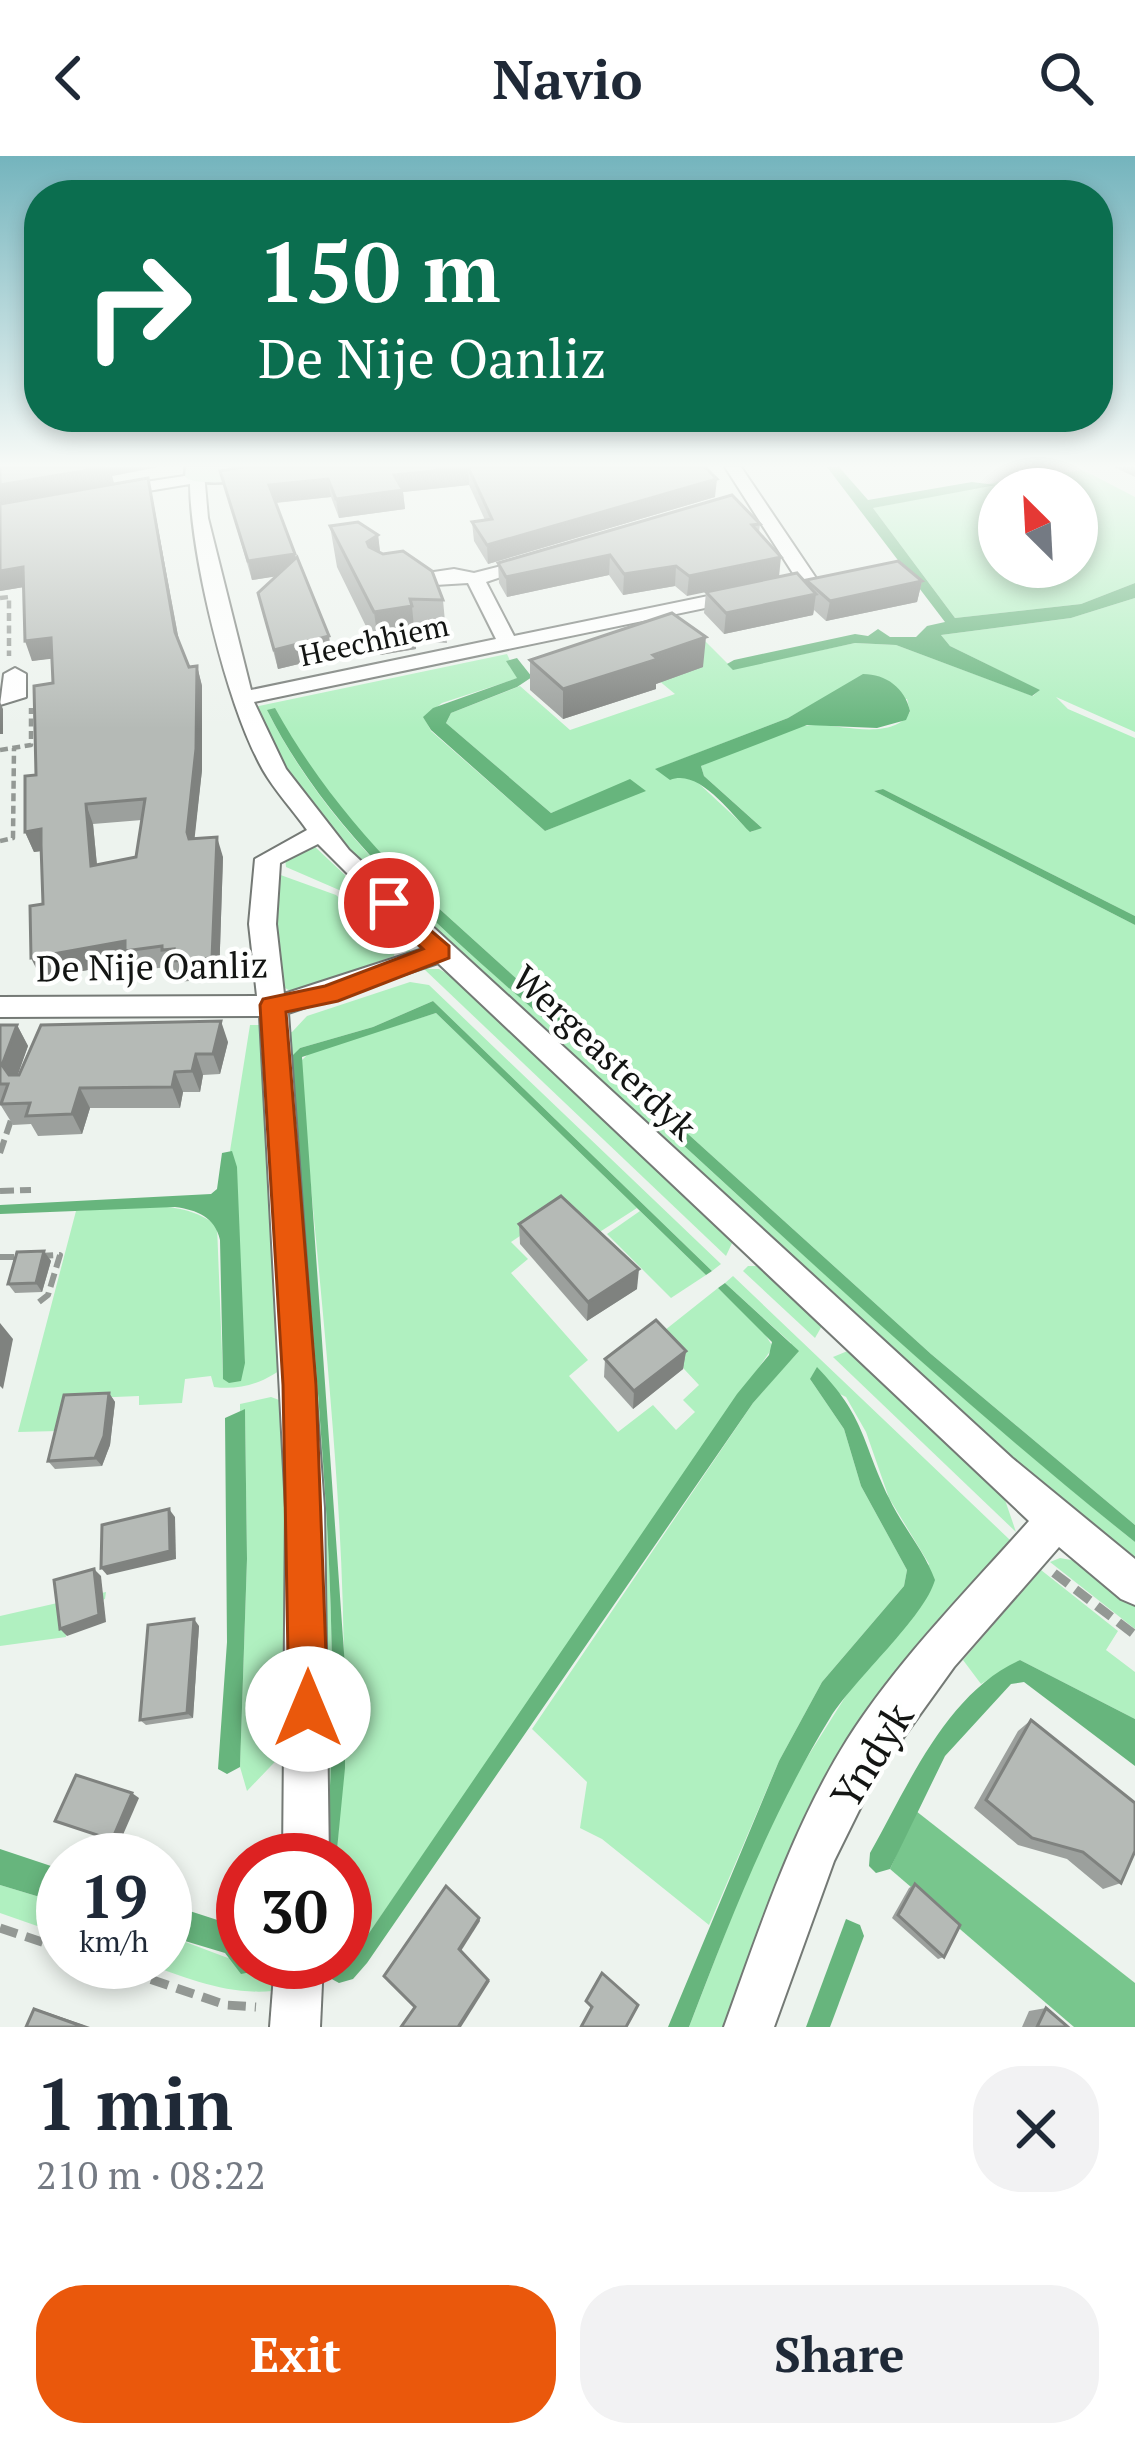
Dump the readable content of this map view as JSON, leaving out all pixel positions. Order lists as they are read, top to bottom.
{
  "streets": {
    "street": [
      "Heechhiem",
      "De Nije Oanliz",
      "Wergeasterdyk",
      "Yndyk"
    ]
  },
  "crossings": [
    ["Heechhiem", "Wergeasterdyk"],
    ["De Nije Oanliz", "Wergeasterdyk"],
    ["Wergeasterdyk", "Yndyk"]
  ],
  "north": "top left",
  "page": {
    "header": "Navio",
    "turn": ["150 m", "De Nije Oanliz"],
    "speed": "19 km/h",
    "limit": "30",
    "heading": ["1 min", "210 m · 08:22"],
    "buttons": ["Exit", "Share"]
  }
}
